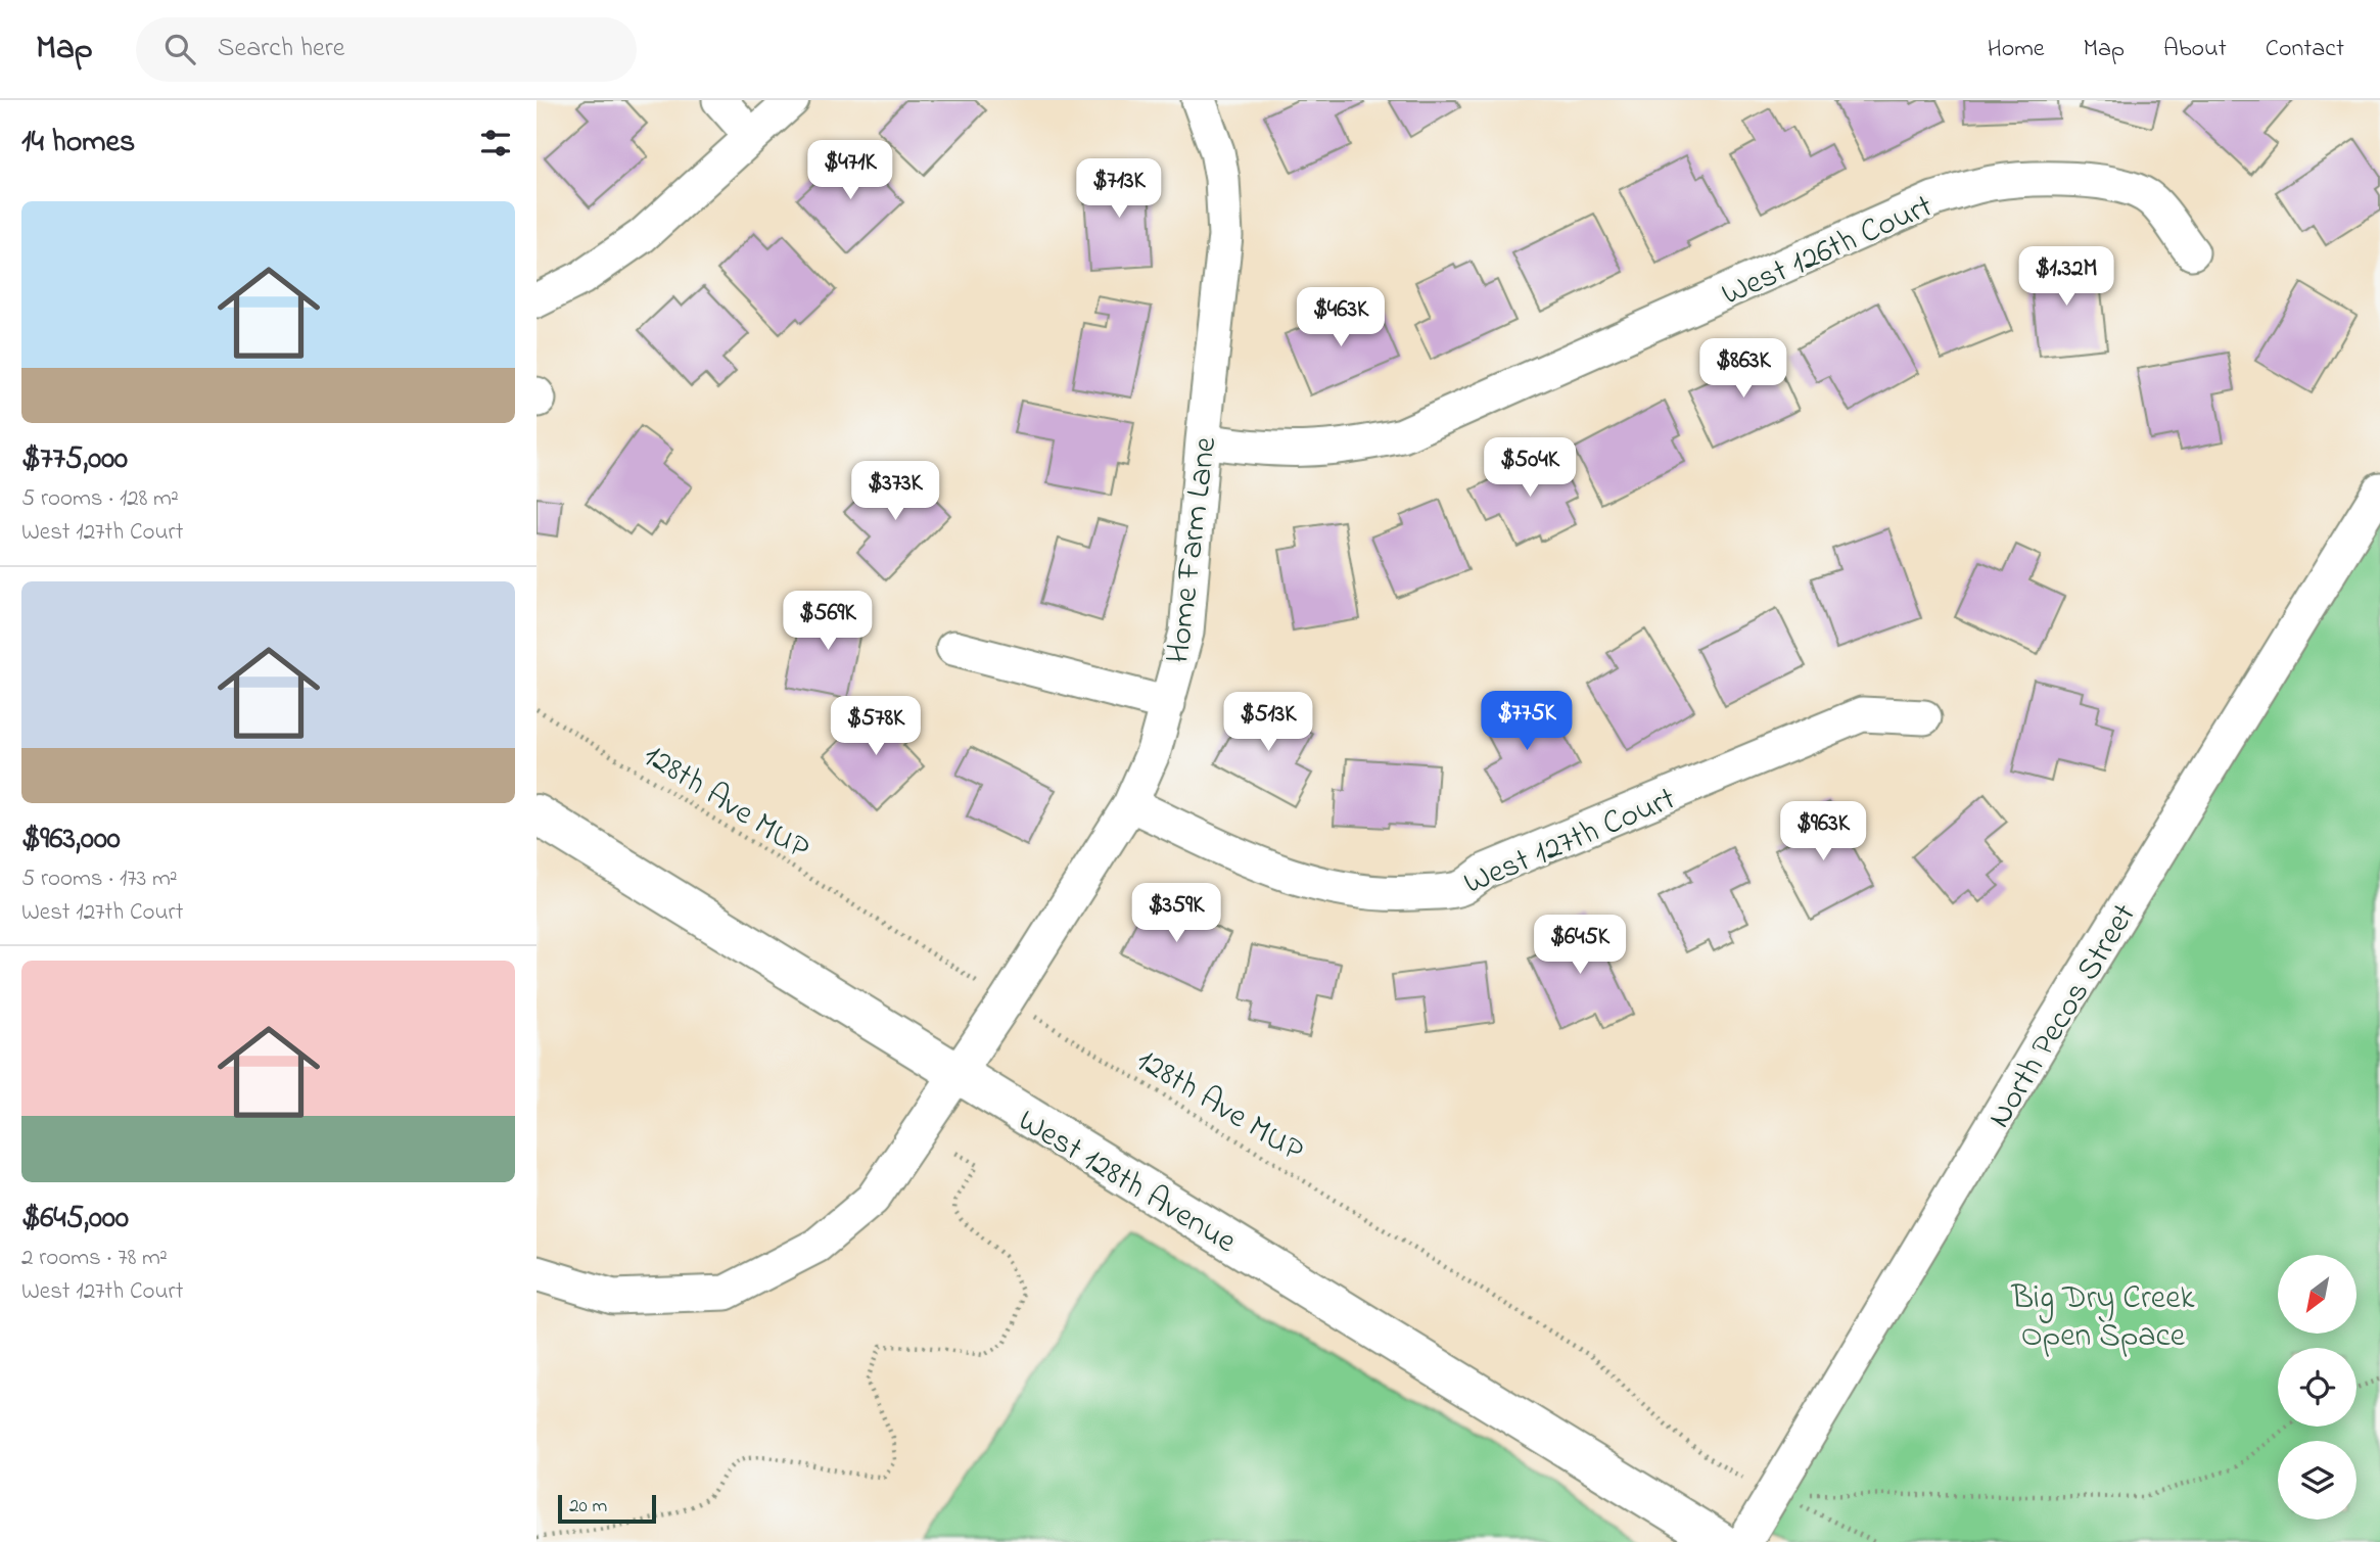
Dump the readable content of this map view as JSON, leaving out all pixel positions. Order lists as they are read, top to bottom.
{
  "streets": {
    "main road": ["West 128th Avenue"],
    "street": [
      "West 126th Court",
      "Home Farm Lane",
      "West 127th Court",
      "North Pecos Street"
    ],
    "path": ["128th Ave MUP"]
  },
  "crossings": [
    ["West 126th Court", "Home Farm Lane"],
    ["Home Farm Lane", "128th Ave MUP"],
    ["Home Farm Lane", "West 127th Court"],
    ["Home Farm Lane", "West 128th Avenue"],
    ["128th Ave MUP", "North Pecos Street"]
  ],
  "parks": ["Big Dry Creek Open Space"],
  "scale_bar": "20 m",
  "north": "bottom left",
  "page": {
    "header": "Map",
    "search": "Search here",
    "nav": [
      "Home",
      "Map",
      "About",
      "Contact"
    ],
    "heading": "14 homes",
    "price": [
      "$471K",
      "$713K",
      "$1.32M",
      "$463K",
      "$863K",
      "$504K",
      "$373K",
      "$569K",
      "$775K",
      "$513K",
      "$578K",
      "$963K",
      "$359K",
      "$645K"
    ],
    "list": [
      {
        "name": "$775,000",
        "note": "5 rooms · 128 m² · West 127th Court"
      },
      {
        "name": "$963,000",
        "note": "5 rooms · 173 m² · West 127th Court"
      },
      {
        "name": "$645,000",
        "note": "2 rooms · 78 m² · West 127th Court"
      }
    ],
    "scale": "20 m"
  }
}
